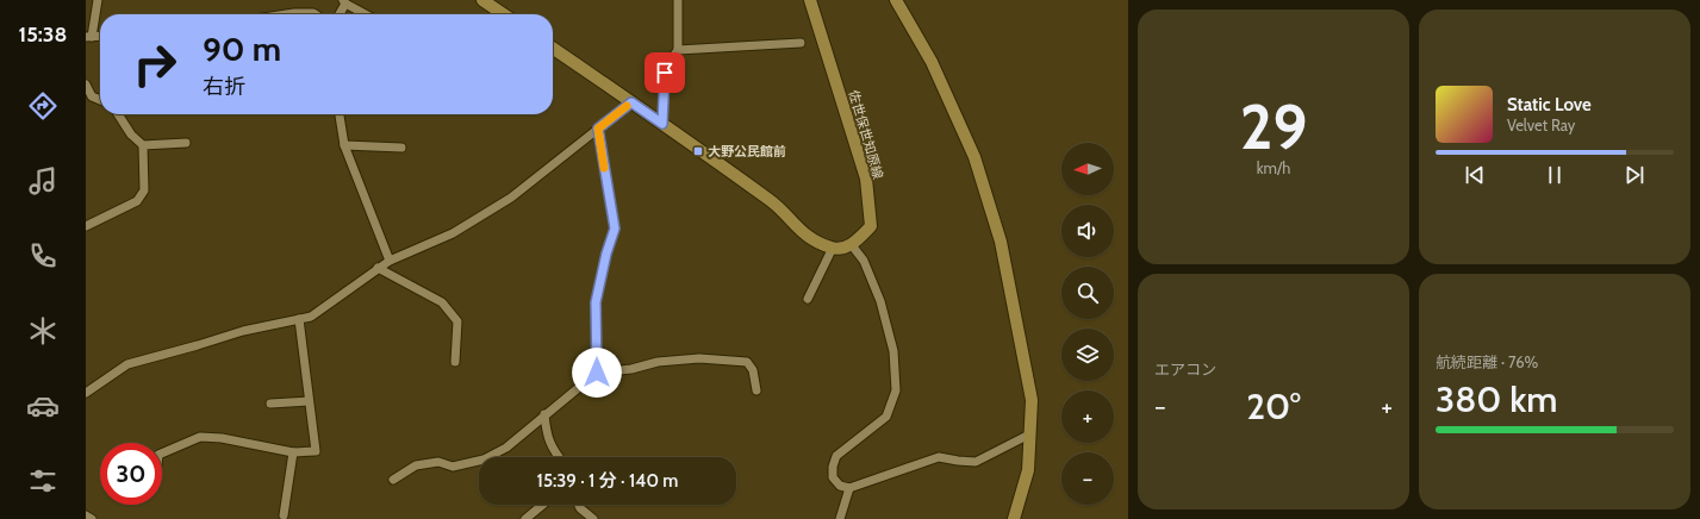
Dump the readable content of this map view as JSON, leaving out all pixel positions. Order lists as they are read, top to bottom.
{
  "streets": {
    "main road": ["佐世保世知原線"]
  },
  "places": {
    "transit": ["大野公民館前"]
  },
  "north": "left",
  "page": {
    "tabs": "15:38",
    "tile": [
      ["29", "km/h"],
      "エアコン",
      ["航続距離 · 76%", "380 km"]
    ],
    "turn": ["90 m", "右折"],
    "song": ["Static Love", "Velvet Ray"],
    "map_buttons": ["+", "−"],
    "heat": ["−", "20°", "+"],
    "limit": "30",
    "trip": "15:39 · 1 分 · 140 m"
  }
}
